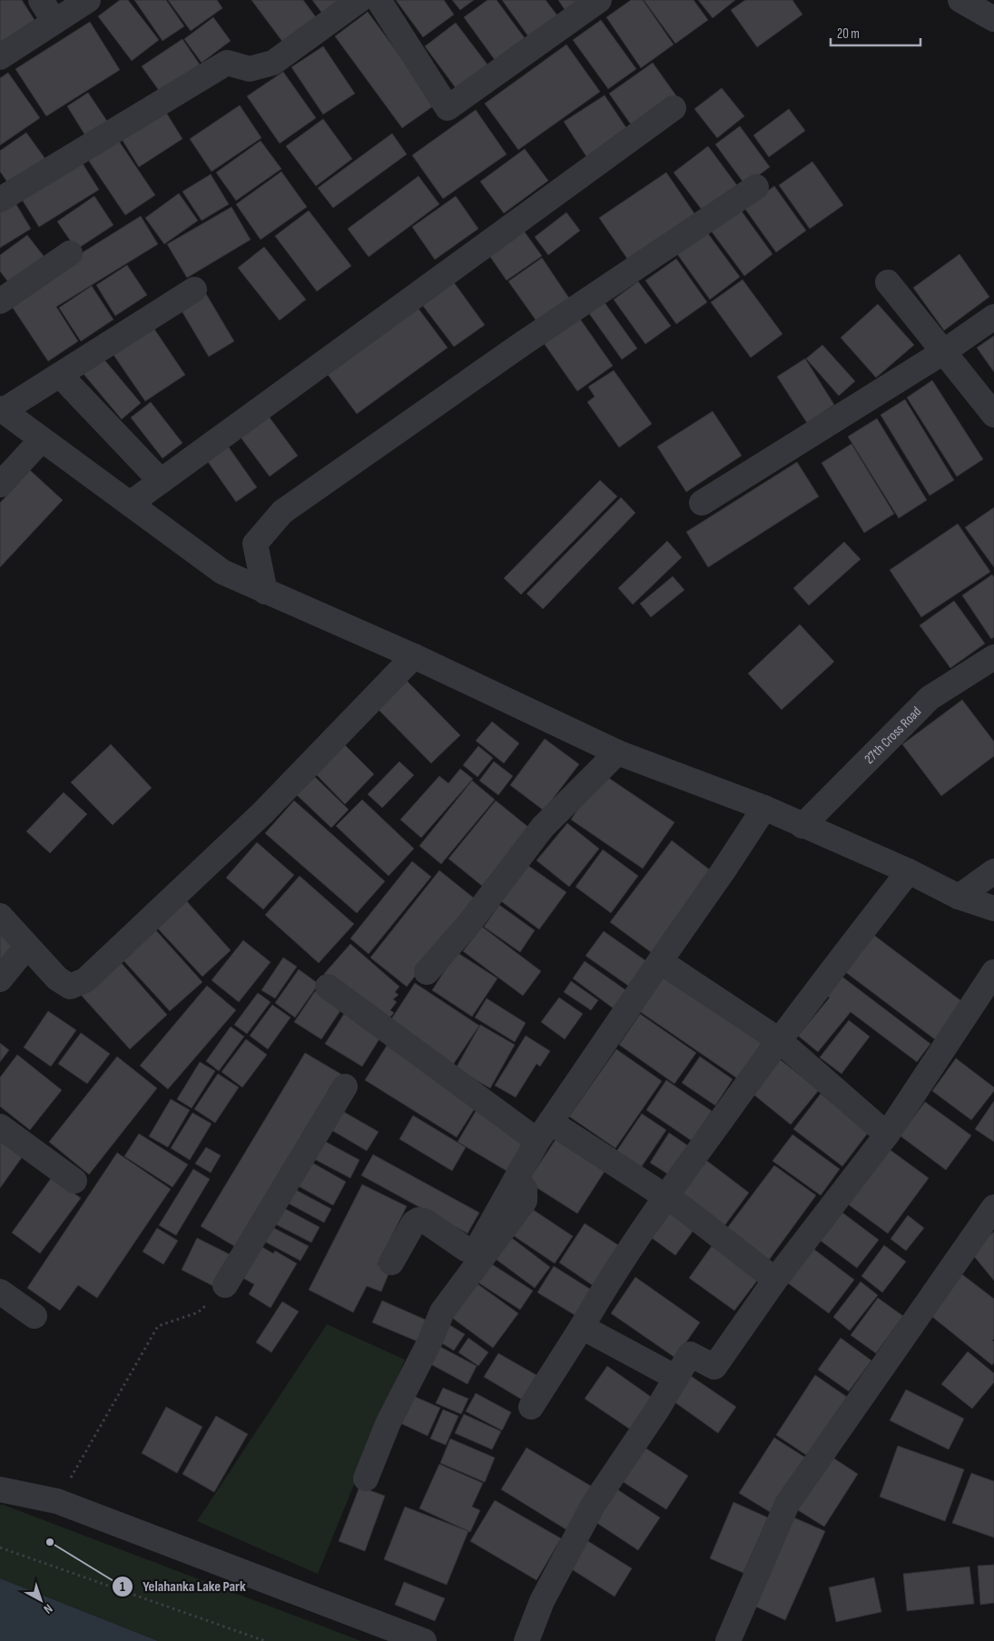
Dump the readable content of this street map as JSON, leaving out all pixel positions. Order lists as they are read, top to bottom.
{
  "streets": {
    "street": ["27th Cross Road"]
  },
  "places": ["Yelahanka Lake Park"],
  "scale_bar": "20 m",
  "north": "bottom right"
}
